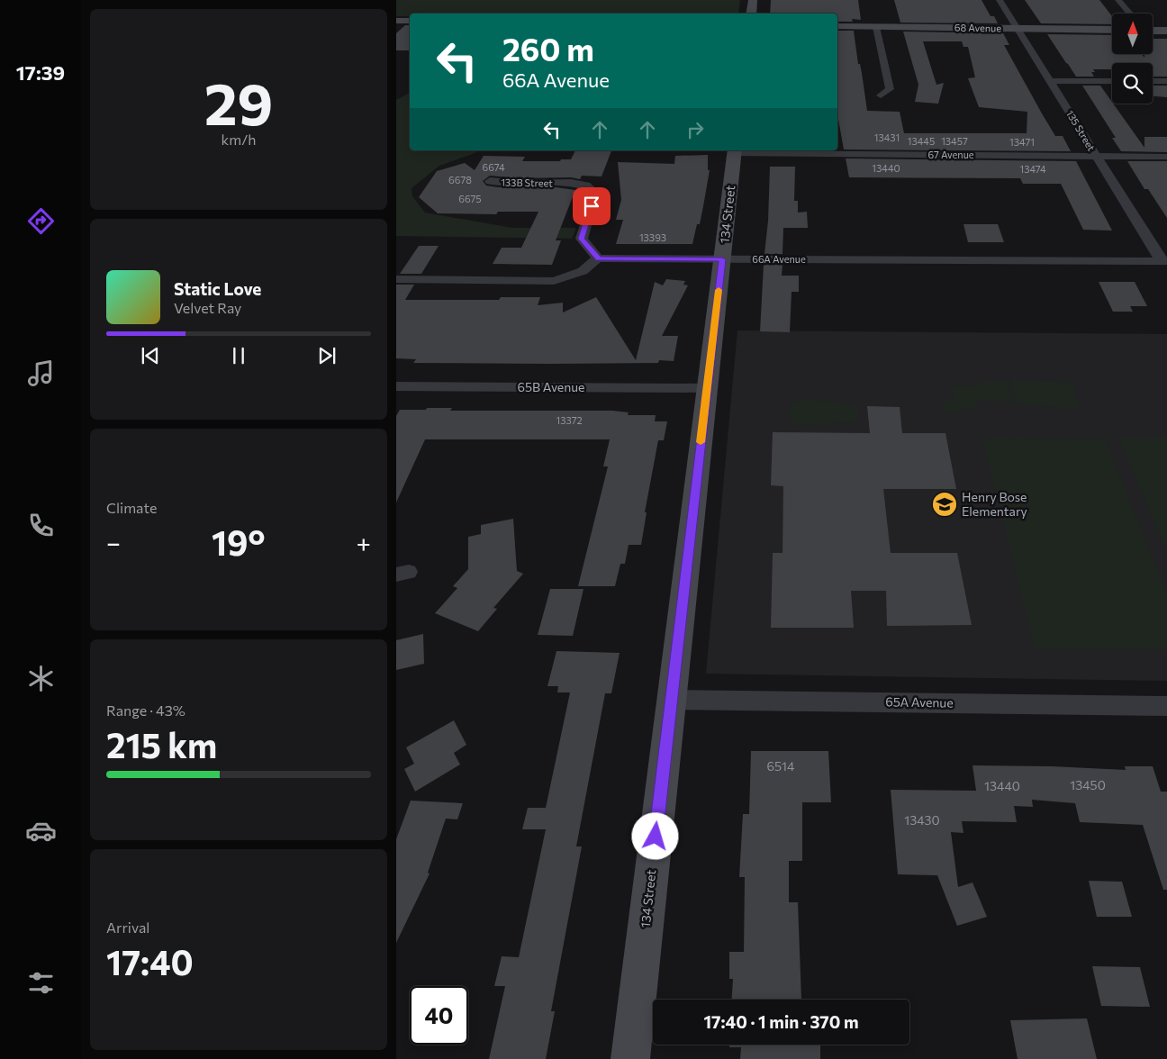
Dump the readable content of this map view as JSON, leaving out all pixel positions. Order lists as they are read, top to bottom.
{
  "streets": {
    "street": [
      "68 Avenue",
      "135 Street",
      "67 Avenue",
      "133B Street",
      "134 Street",
      "66A Avenue",
      "65B Avenue",
      "65A Avenue"
    ]
  },
  "crossings": [
    ["68 Avenue", "135 Street"],
    ["135 Street", "67 Avenue"],
    ["135 Street", "66A Avenue"],
    ["67 Avenue", "134 Street"],
    ["133B Street", "66A Avenue"],
    ["134 Street", "66A Avenue"],
    ["134 Street", "65B Avenue"],
    ["134 Street", "65A Avenue"]
  ],
  "places": {
    "school or university": ["Henry Bose Elementary"]
  },
  "house_numbers": [
    "13431",
    "13445",
    "13457",
    "13471",
    "6674",
    "13440",
    "13474",
    "6678",
    "6675",
    "13393",
    "13372",
    "6514",
    "13450",
    "13440",
    "13430"
  ],
  "north": "top",
  "page": {
    "tabs": "17:39",
    "tile": [
      ["29", "km/h"],
      "Climate",
      ["Range · 43%", "215 km"],
      ["Arrival", "17:40"]
    ],
    "turn": ["260 m", "66A Avenue"],
    "song": ["Static Love", "Velvet Ray"],
    "heat": ["−", "19°", "+"],
    "limit": "40",
    "trip": "17:40 · 1 min · 370 m"
  }
}
